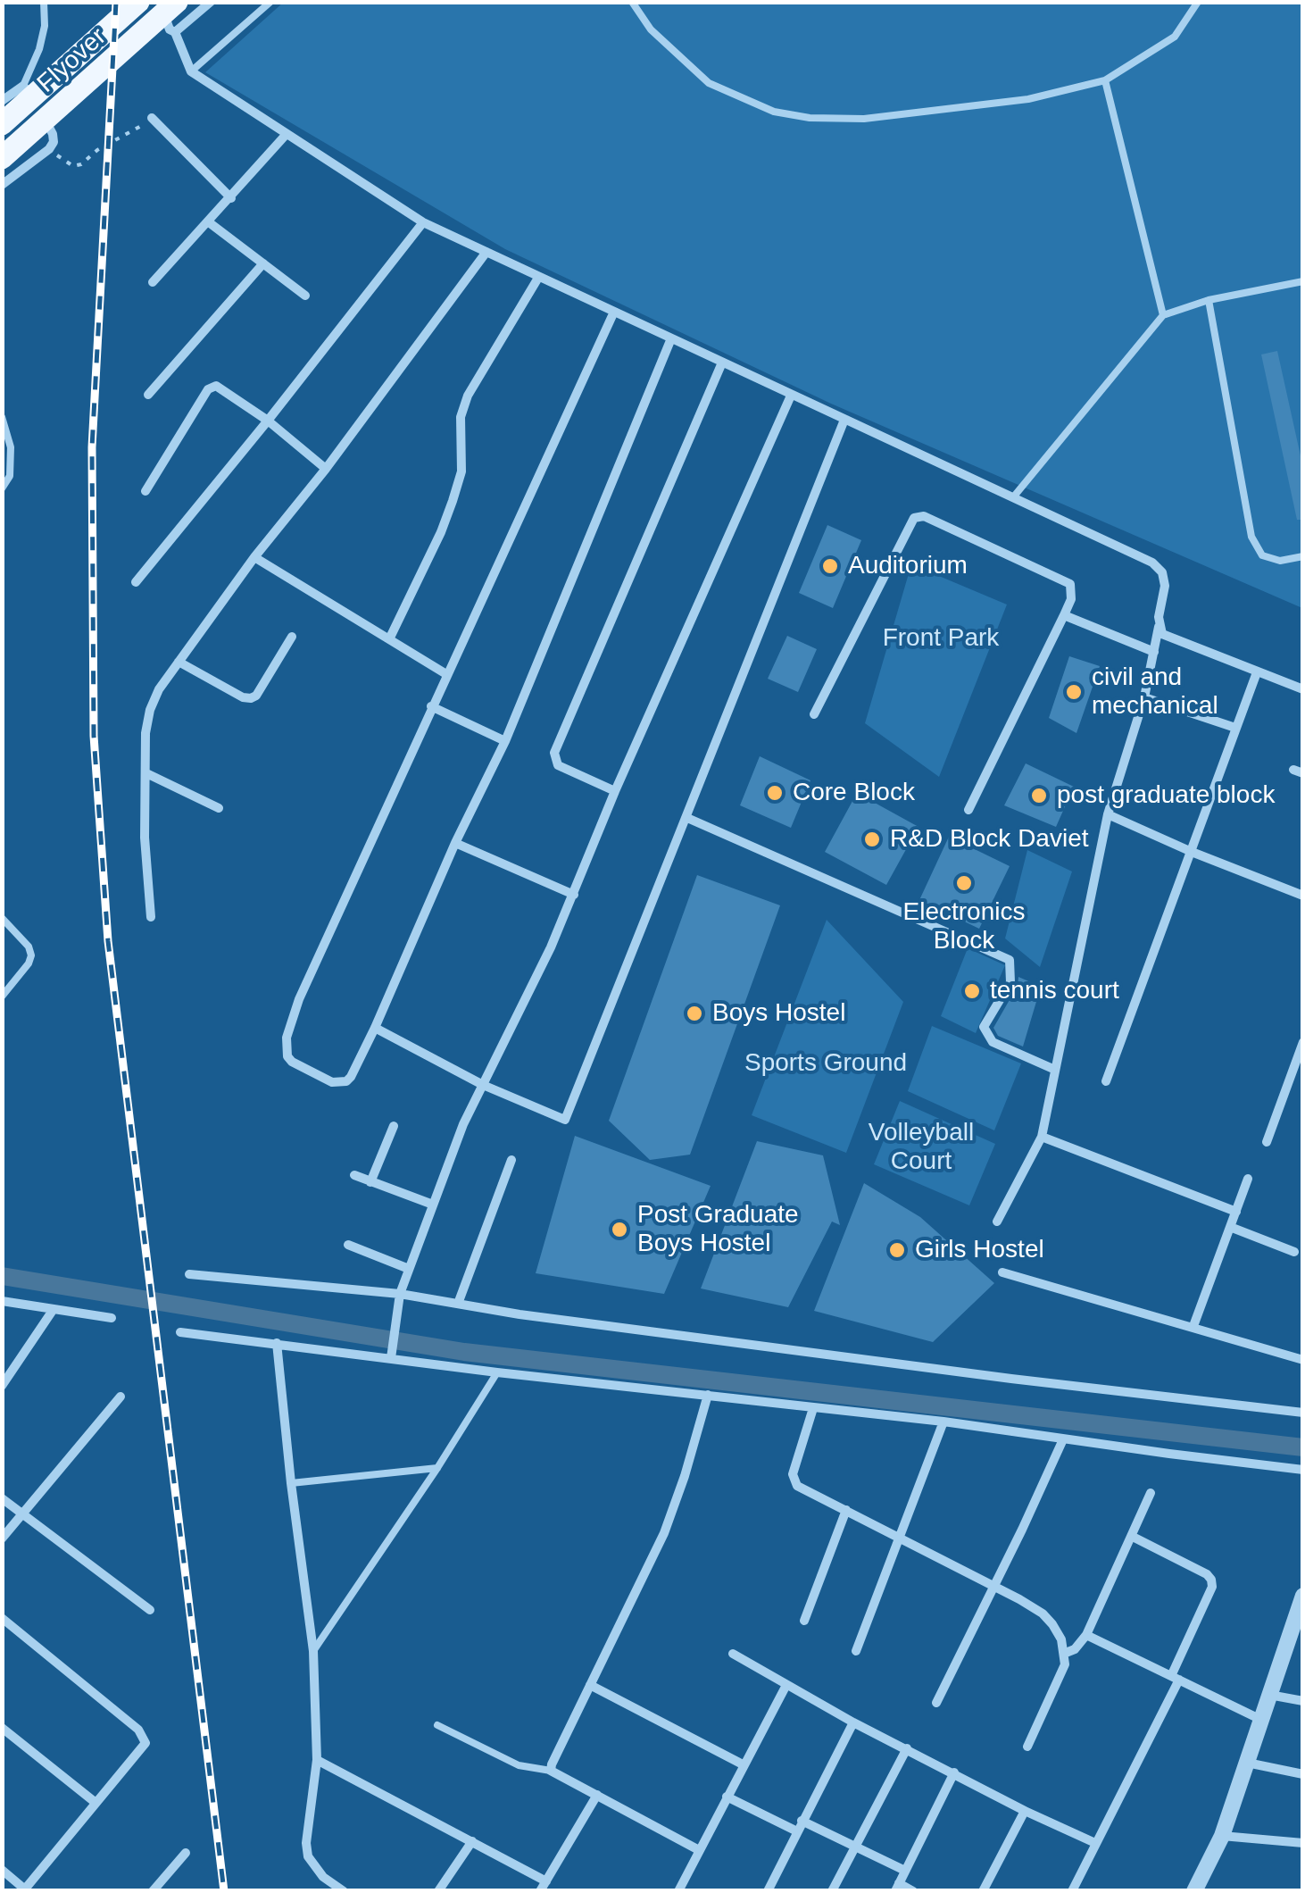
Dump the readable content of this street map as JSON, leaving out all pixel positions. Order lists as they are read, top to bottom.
{
  "streets": {
    "main road": ["Flyover"]
  },
  "parks": ["Front Park", "Sports Ground", "Volleyball Court"],
  "places": [
    "Auditorium",
    "civil and mechanical",
    "Core Block",
    "post graduate block",
    "R&D Block Daviet",
    "Electronics Block",
    "tennis court",
    "Boys Hostel",
    "Post Graduate Boys Hostel",
    "Girls Hostel"
  ]
}
